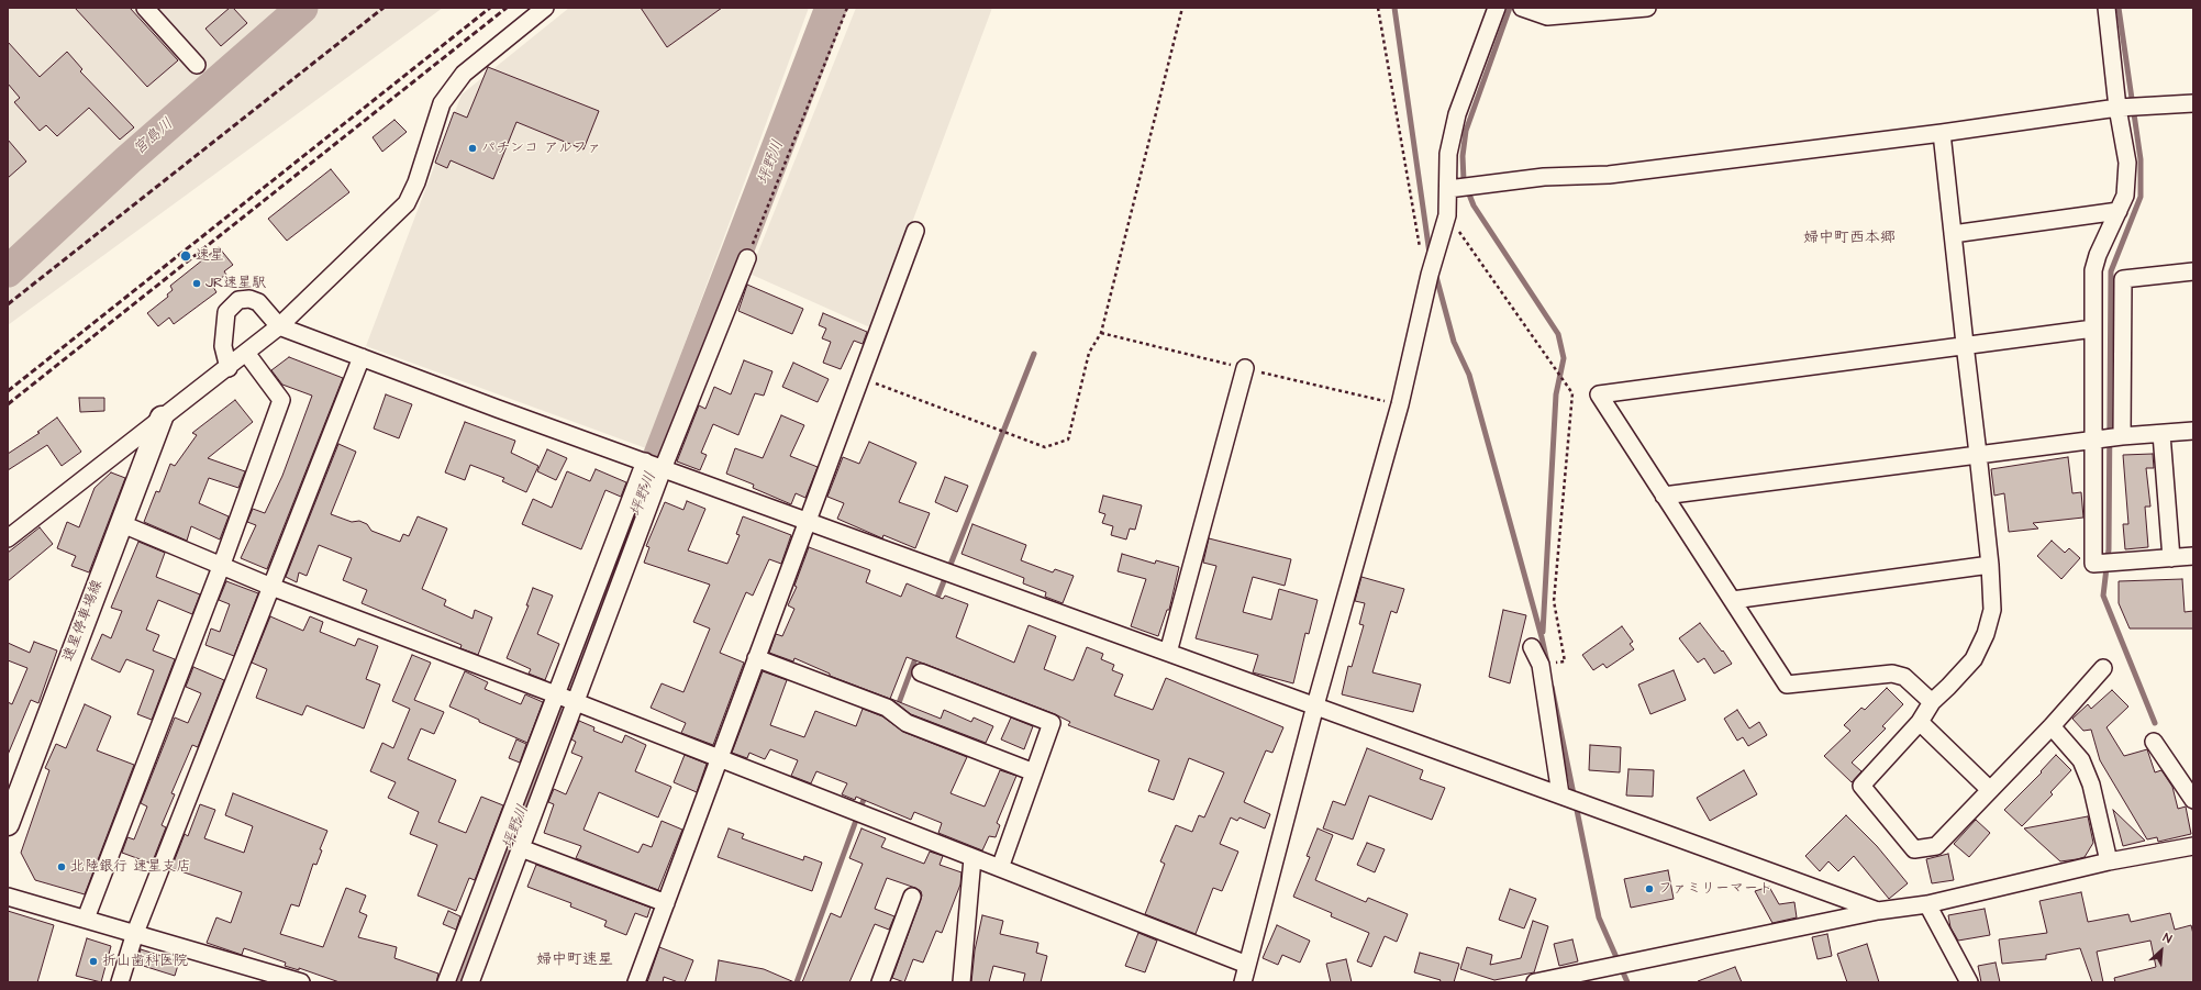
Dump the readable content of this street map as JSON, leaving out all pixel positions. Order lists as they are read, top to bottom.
{
  "streets": {
    "main road": ["速星停車場線"]
  },
  "districts": ["婦中町西本郷", "婦中町速星"],
  "water": ["宮島川", "坪野川"],
  "places": [
    "パチンコ アルファ",
    "速星",
    "JR速星駅",
    "北陸銀行 速星支店",
    "ファミリーマート",
    "折山歯科医院"
  ],
  "north": "top right"
}
